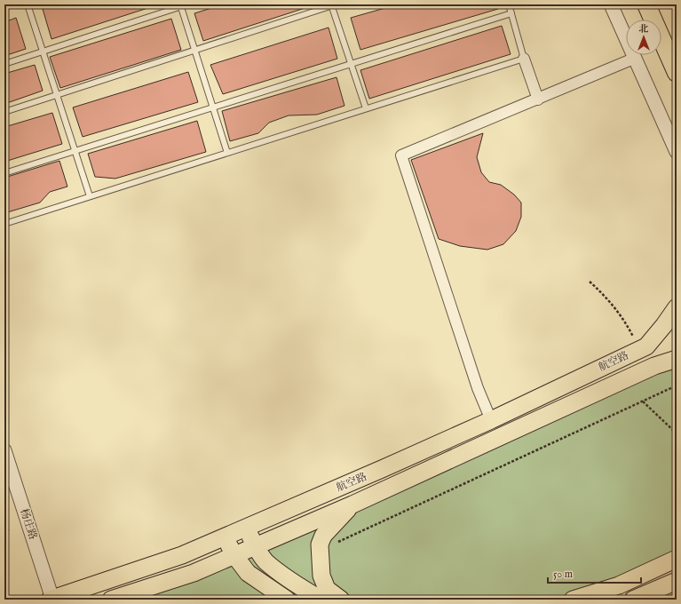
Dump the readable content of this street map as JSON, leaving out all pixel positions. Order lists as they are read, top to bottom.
{
  "streets": {
    "main road": ["航空路"],
    "street": ["杨庄路"]
  },
  "crossings": [
    ["航空路", "杨庄路"]
  ],
  "scale_bar": "50 m",
  "north": "top"
}
